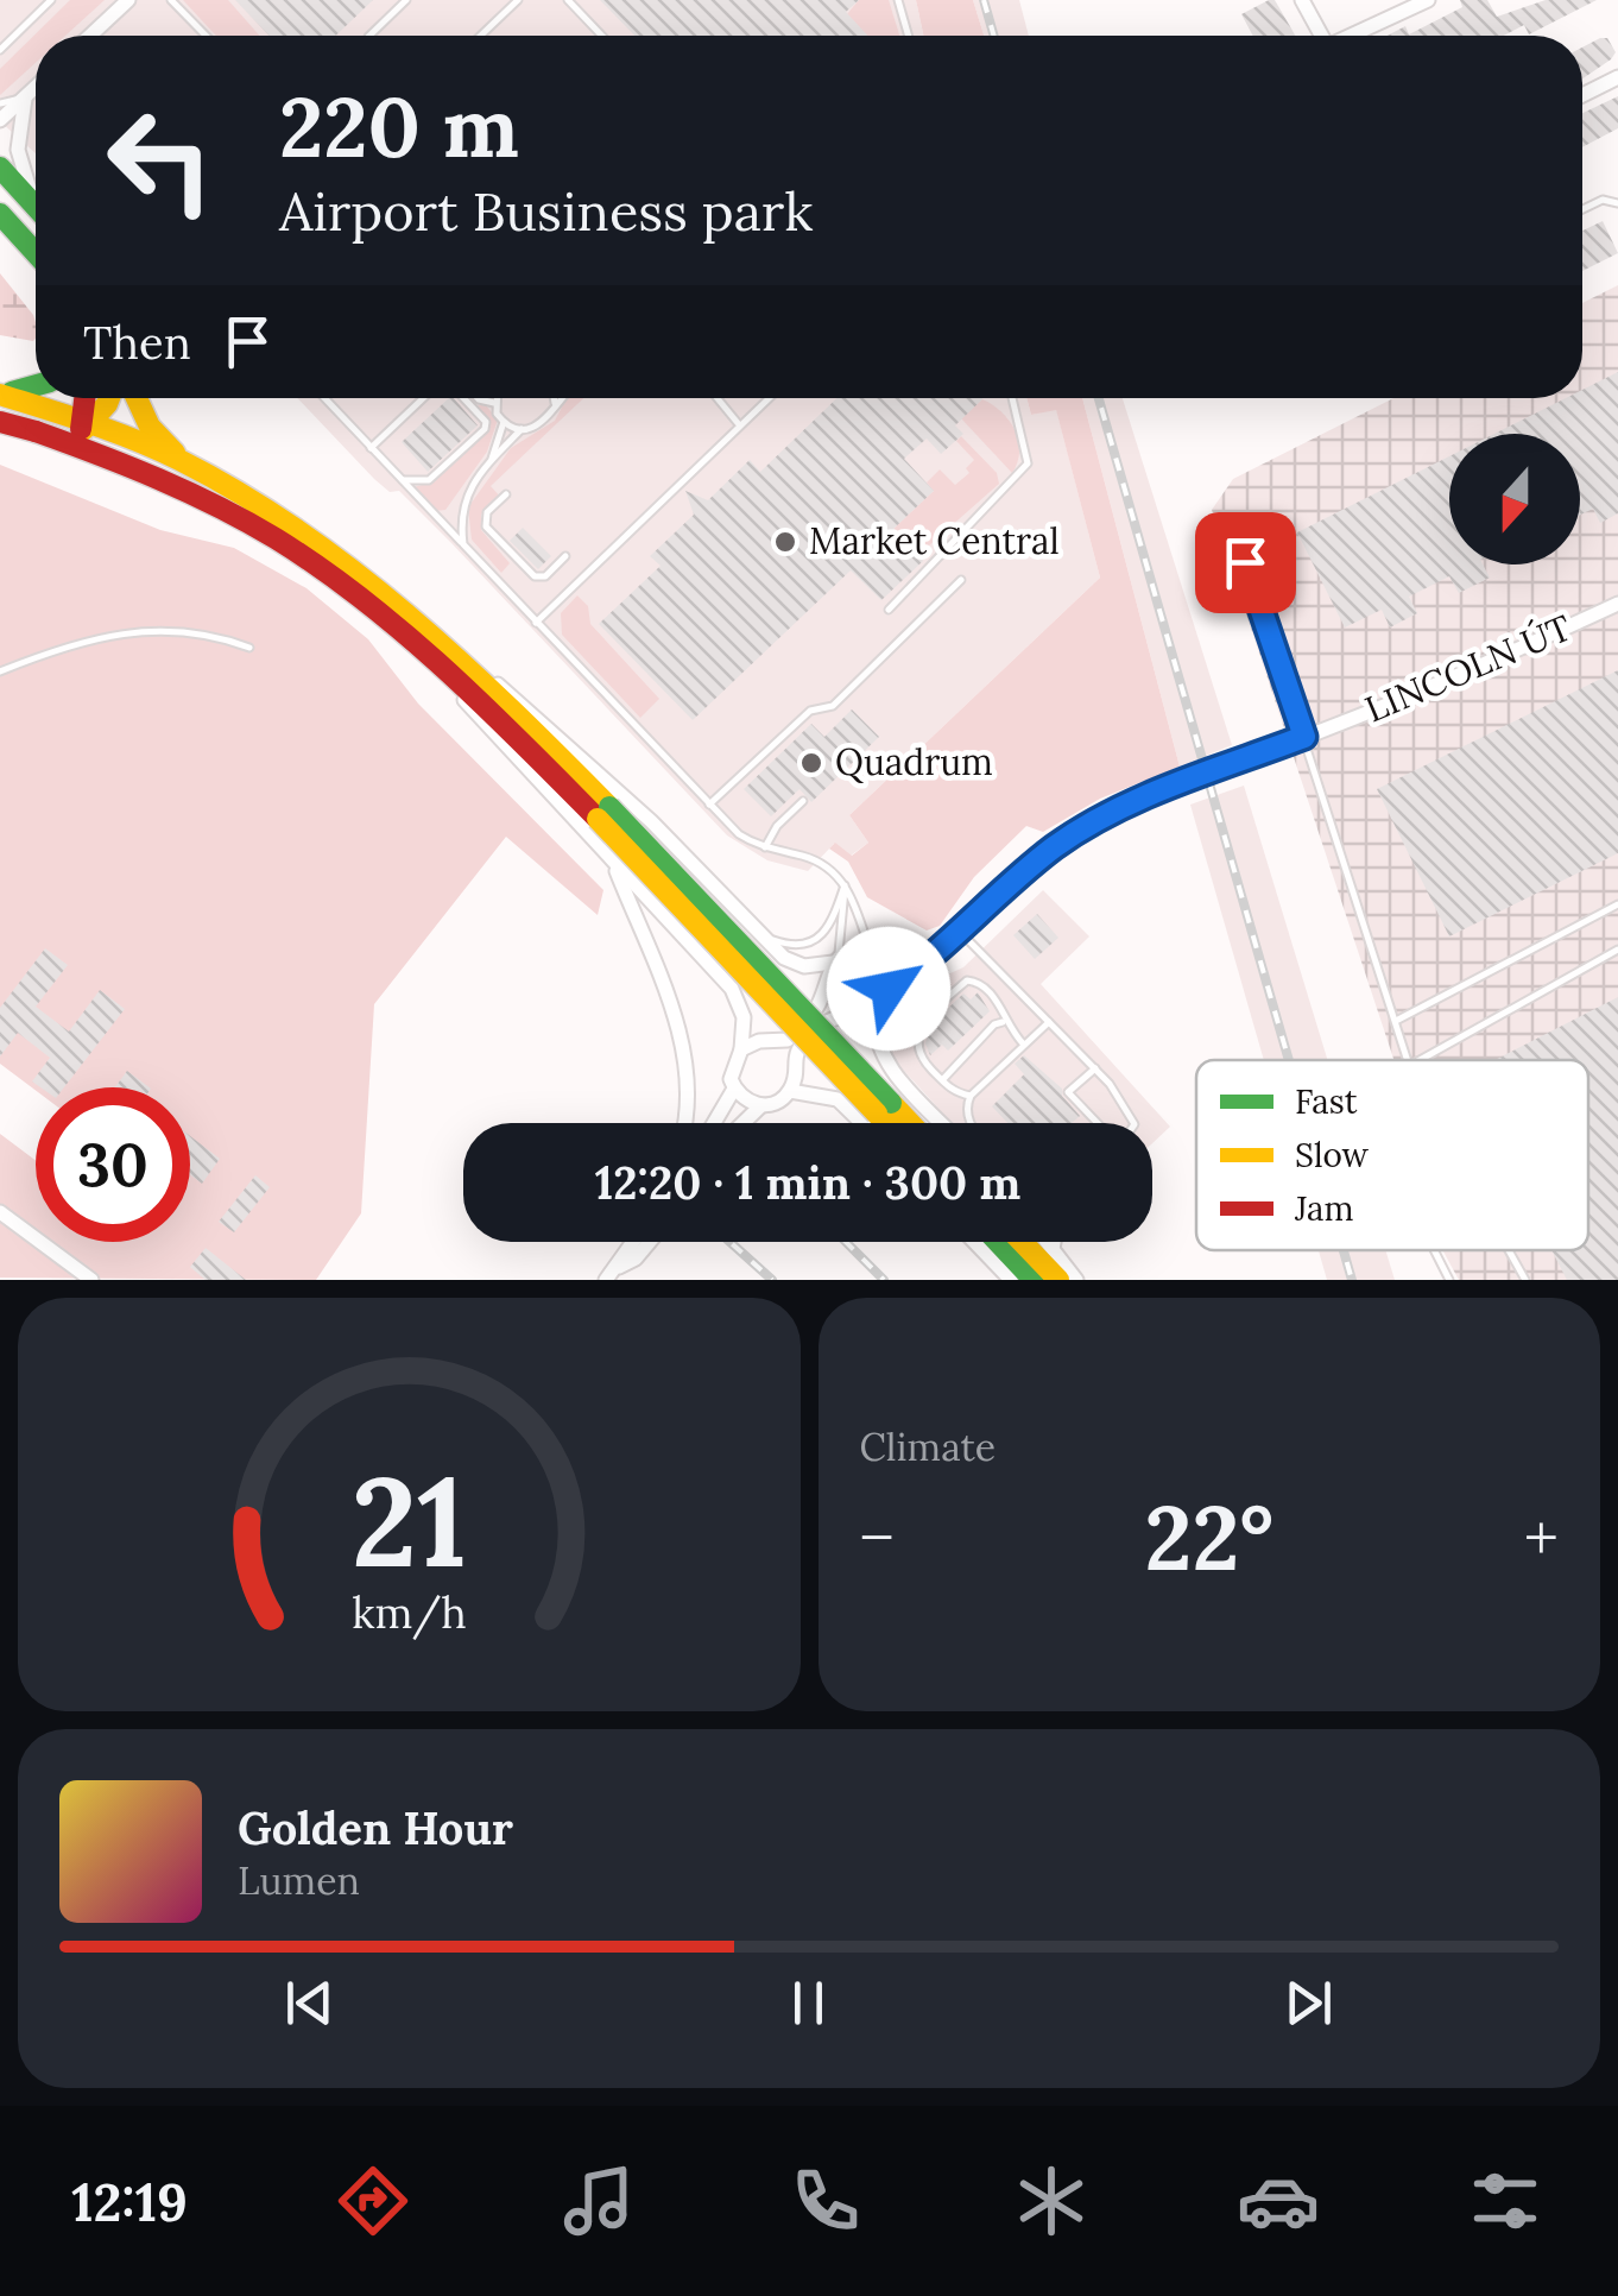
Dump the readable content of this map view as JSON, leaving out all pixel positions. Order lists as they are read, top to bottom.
{
  "streets": {
    "street": ["LINCOLN ÚT"]
  },
  "places": ["Market Central", "Quadrum"],
  "legend": ["Fast", "Slow", "Jam"],
  "north": "bottom",
  "page": {
    "turn": ["220 m", "Airport Business park"],
    "then": "Then",
    "limit": "30",
    "trip": "12:20 · 1 min · 300 m",
    "tile": "Climate",
    "heat": ["−", "22°", "+"],
    "song": ["Golden Hour", "Lumen"],
    "tabs": "12:19",
    "gauge": ["21", "km/h"]
  }
}
